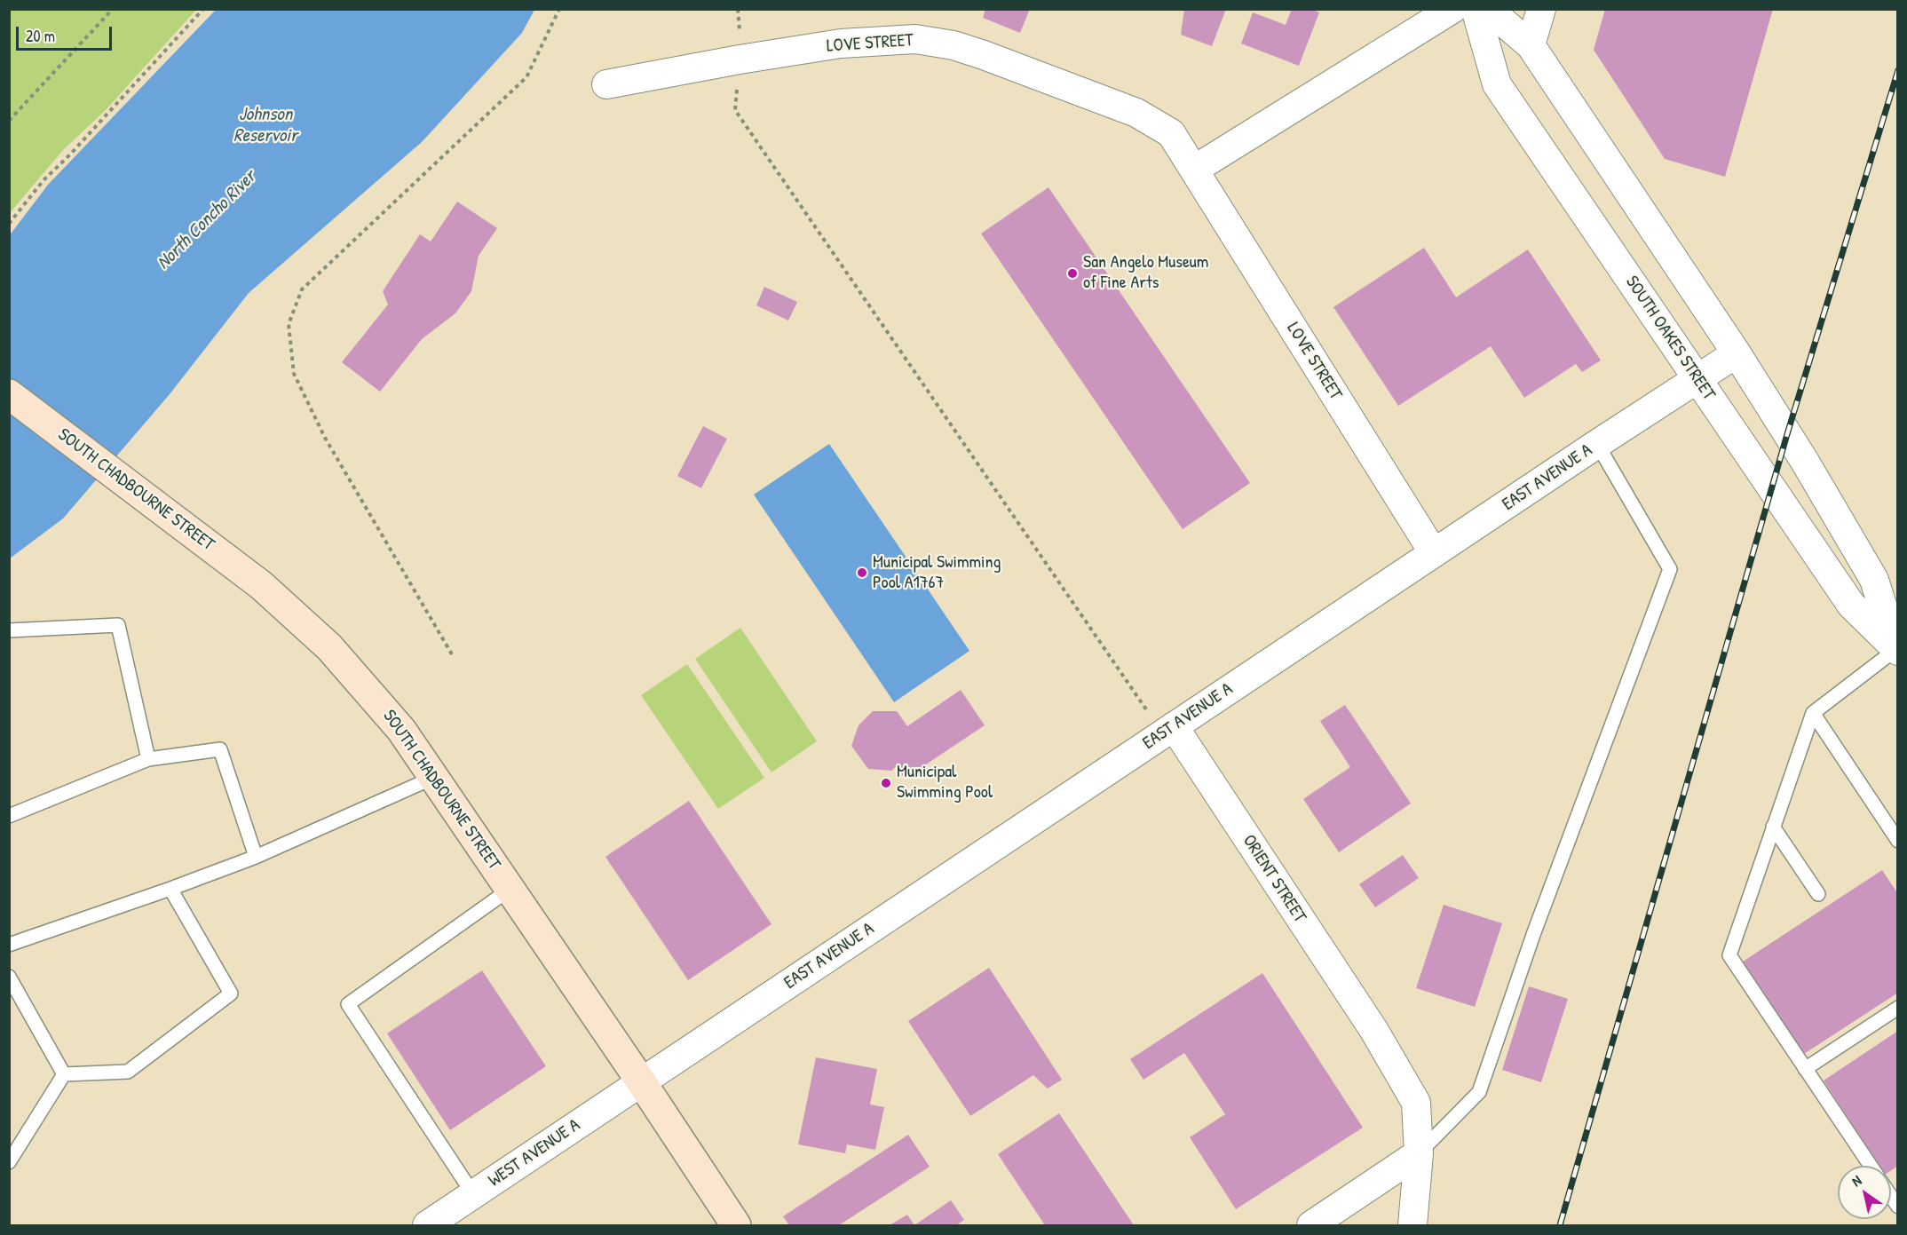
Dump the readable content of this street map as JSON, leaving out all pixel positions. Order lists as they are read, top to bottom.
{
  "streets": {
    "main road": ["SOUTH CHADBOURNE STREET"],
    "street": [
      "LOVE STREET",
      "SOUTH OAKES STREET",
      "EAST AVENUE A",
      "ORIENT STREET",
      "WEST AVENUE A"
    ]
  },
  "crossings": [
    ["LOVE STREET", "EAST AVENUE A"],
    ["SOUTH OAKES STREET", "EAST AVENUE A"],
    ["EAST AVENUE A", "SOUTH CHADBOURNE STREET"],
    ["EAST AVENUE A", "ORIENT STREET"],
    ["EAST AVENUE A", "WEST AVENUE A"],
    ["SOUTH CHADBOURNE STREET", "WEST AVENUE A"]
  ],
  "water": ["Johnson Reservoir", "North Concho River"],
  "places": ["San Angelo Museum of Fine Arts", "Municipal Swimming Pool A1767", "Municipal Swimming Pool"],
  "scale_bar": "20 m",
  "north": "top left"
}
